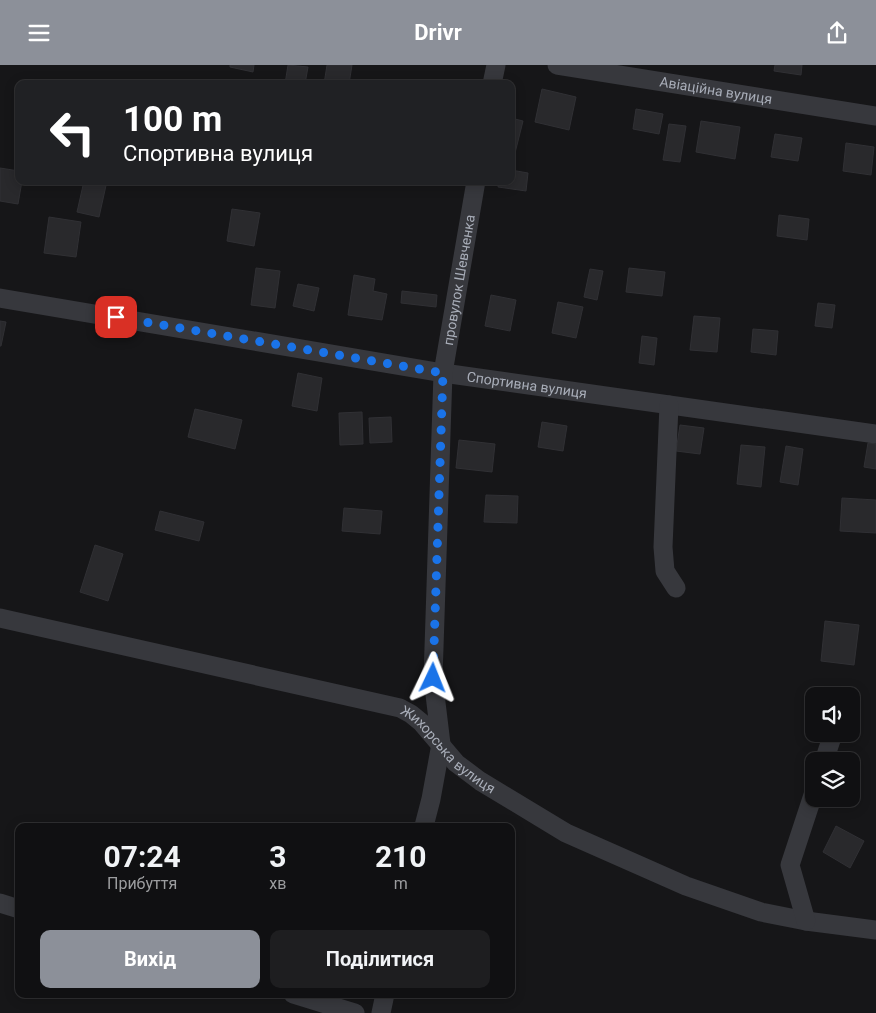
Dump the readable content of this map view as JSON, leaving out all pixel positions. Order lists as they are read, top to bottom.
{
  "streets": {
    "street": [
      "Авіаційна вулиця",
      "провулок Шевченка",
      "Спортивна вулиця",
      "Жихорська вулиця"
    ]
  },
  "crossings": [
    ["провулок Шевченка", "Спортивна вулиця"],
    ["провулок Шевченка", "Жихорська вулиця"]
  ],
  "page": {
    "header": "Drivr",
    "turn": ["100 m", "Спортивна вулиця"],
    "eta": [
      "07:24",
      "Прибуття",
      "3",
      "хв",
      "210",
      "m"
    ],
    "buttons": ["Вихід", "Поділитися"]
  }
}
